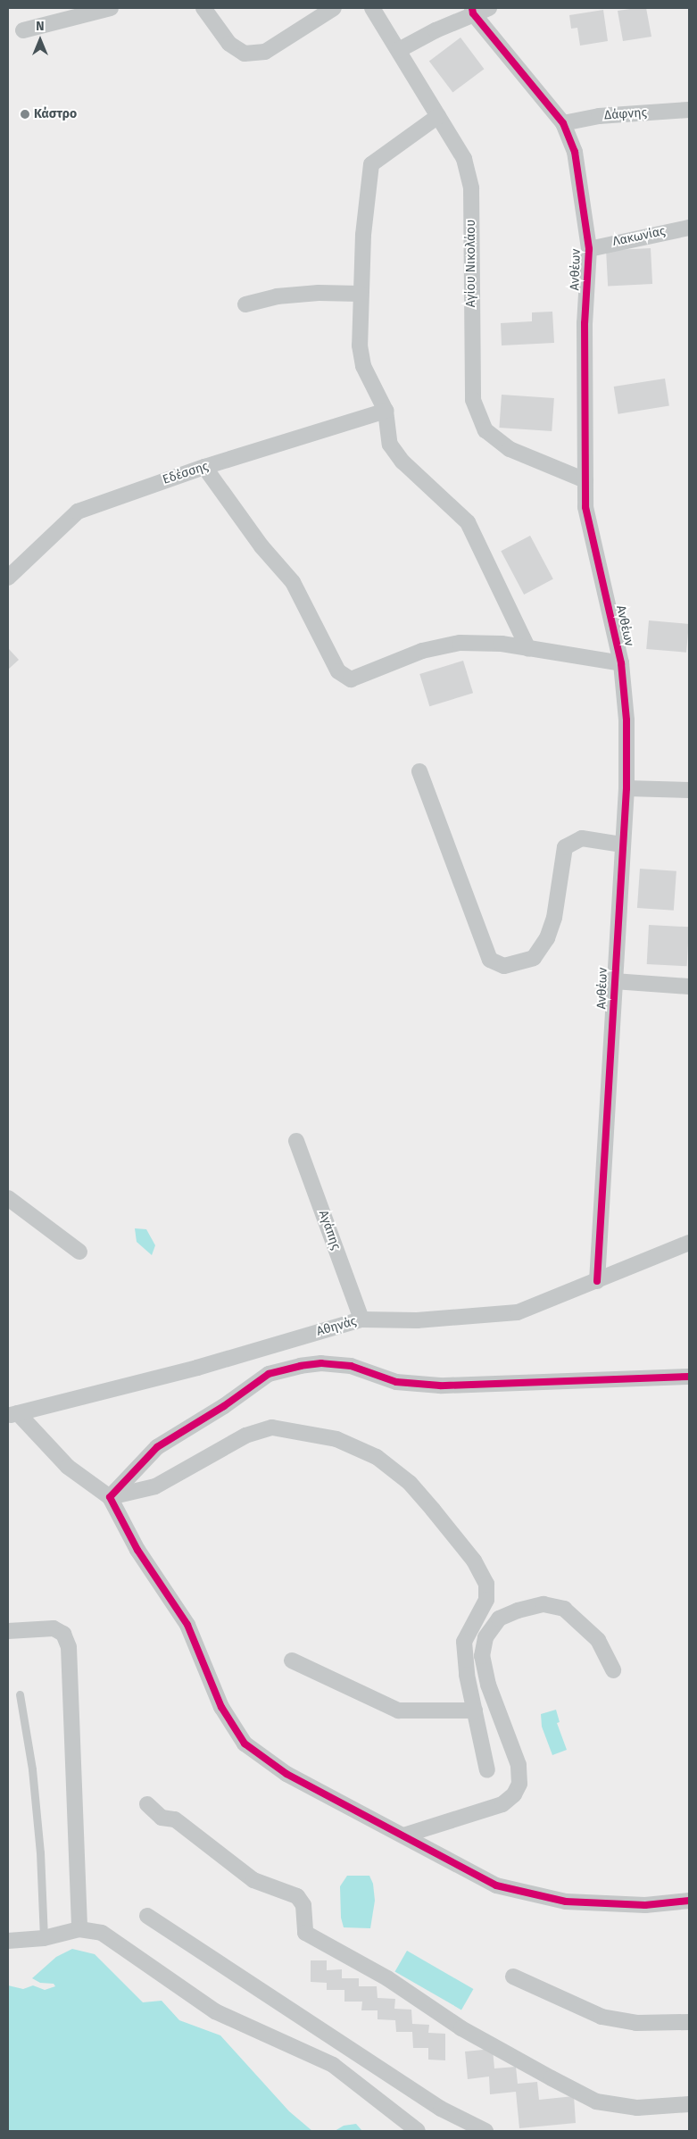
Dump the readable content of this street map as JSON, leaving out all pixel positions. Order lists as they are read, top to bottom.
{
  "streets": {
    "street": [
      "Δάφνης",
      "Λακωνίας",
      "Αγίου Νικολάου",
      "Ανθέων",
      "Εδέσσης",
      "Αγάπης",
      "Αθηνάς"
    ]
  },
  "crossings": [
    ["Δάφνης", "Ανθέων"],
    ["Λακωνίας", "Ανθέων"],
    ["Αγίου Νικολάου", "Ανθέων"],
    ["Ανθέων", "Αθηνάς"],
    ["Αγάπης", "Αθηνάς"]
  ],
  "places": ["Κάστρο"],
  "north": "top"
}
